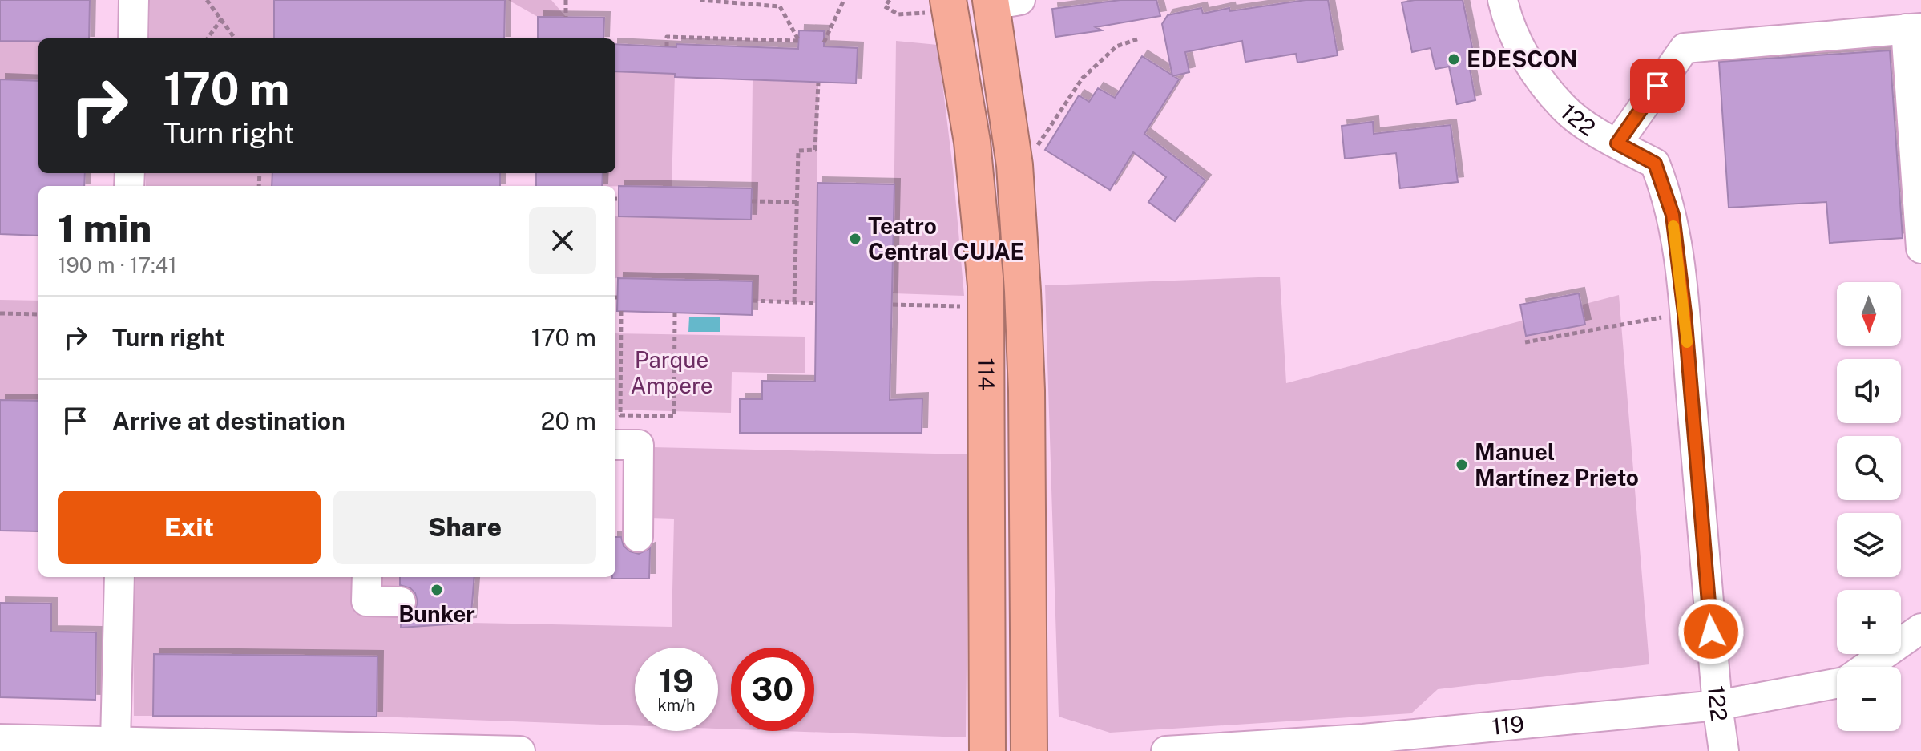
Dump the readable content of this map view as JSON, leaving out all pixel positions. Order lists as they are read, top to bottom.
{
  "streets": {
    "highway": ["114"],
    "street": ["122", "119"]
  },
  "crossings": [
    ["122", "119"]
  ],
  "parks": ["Parque Ampere"],
  "places": [
    "EDESCON",
    "Teatro Central CUJAE",
    "Manuel Martínez Prieto",
    "Bunker"
  ],
  "north": "bottom",
  "page": {
    "turn": ["170 m", "Turn right"],
    "heading": ["1 min", "190 m · 17:41"],
    "map_buttons": ["+", "−"],
    "list": [
      {
        "name": "Turn right",
        "value": "170 m"
      },
      {
        "name": "Arrive at destination",
        "value": "20 m"
      }
    ],
    "buttons": ["Exit", "Share"],
    "speed": "19 km/h",
    "limit": "30"
  }
}
